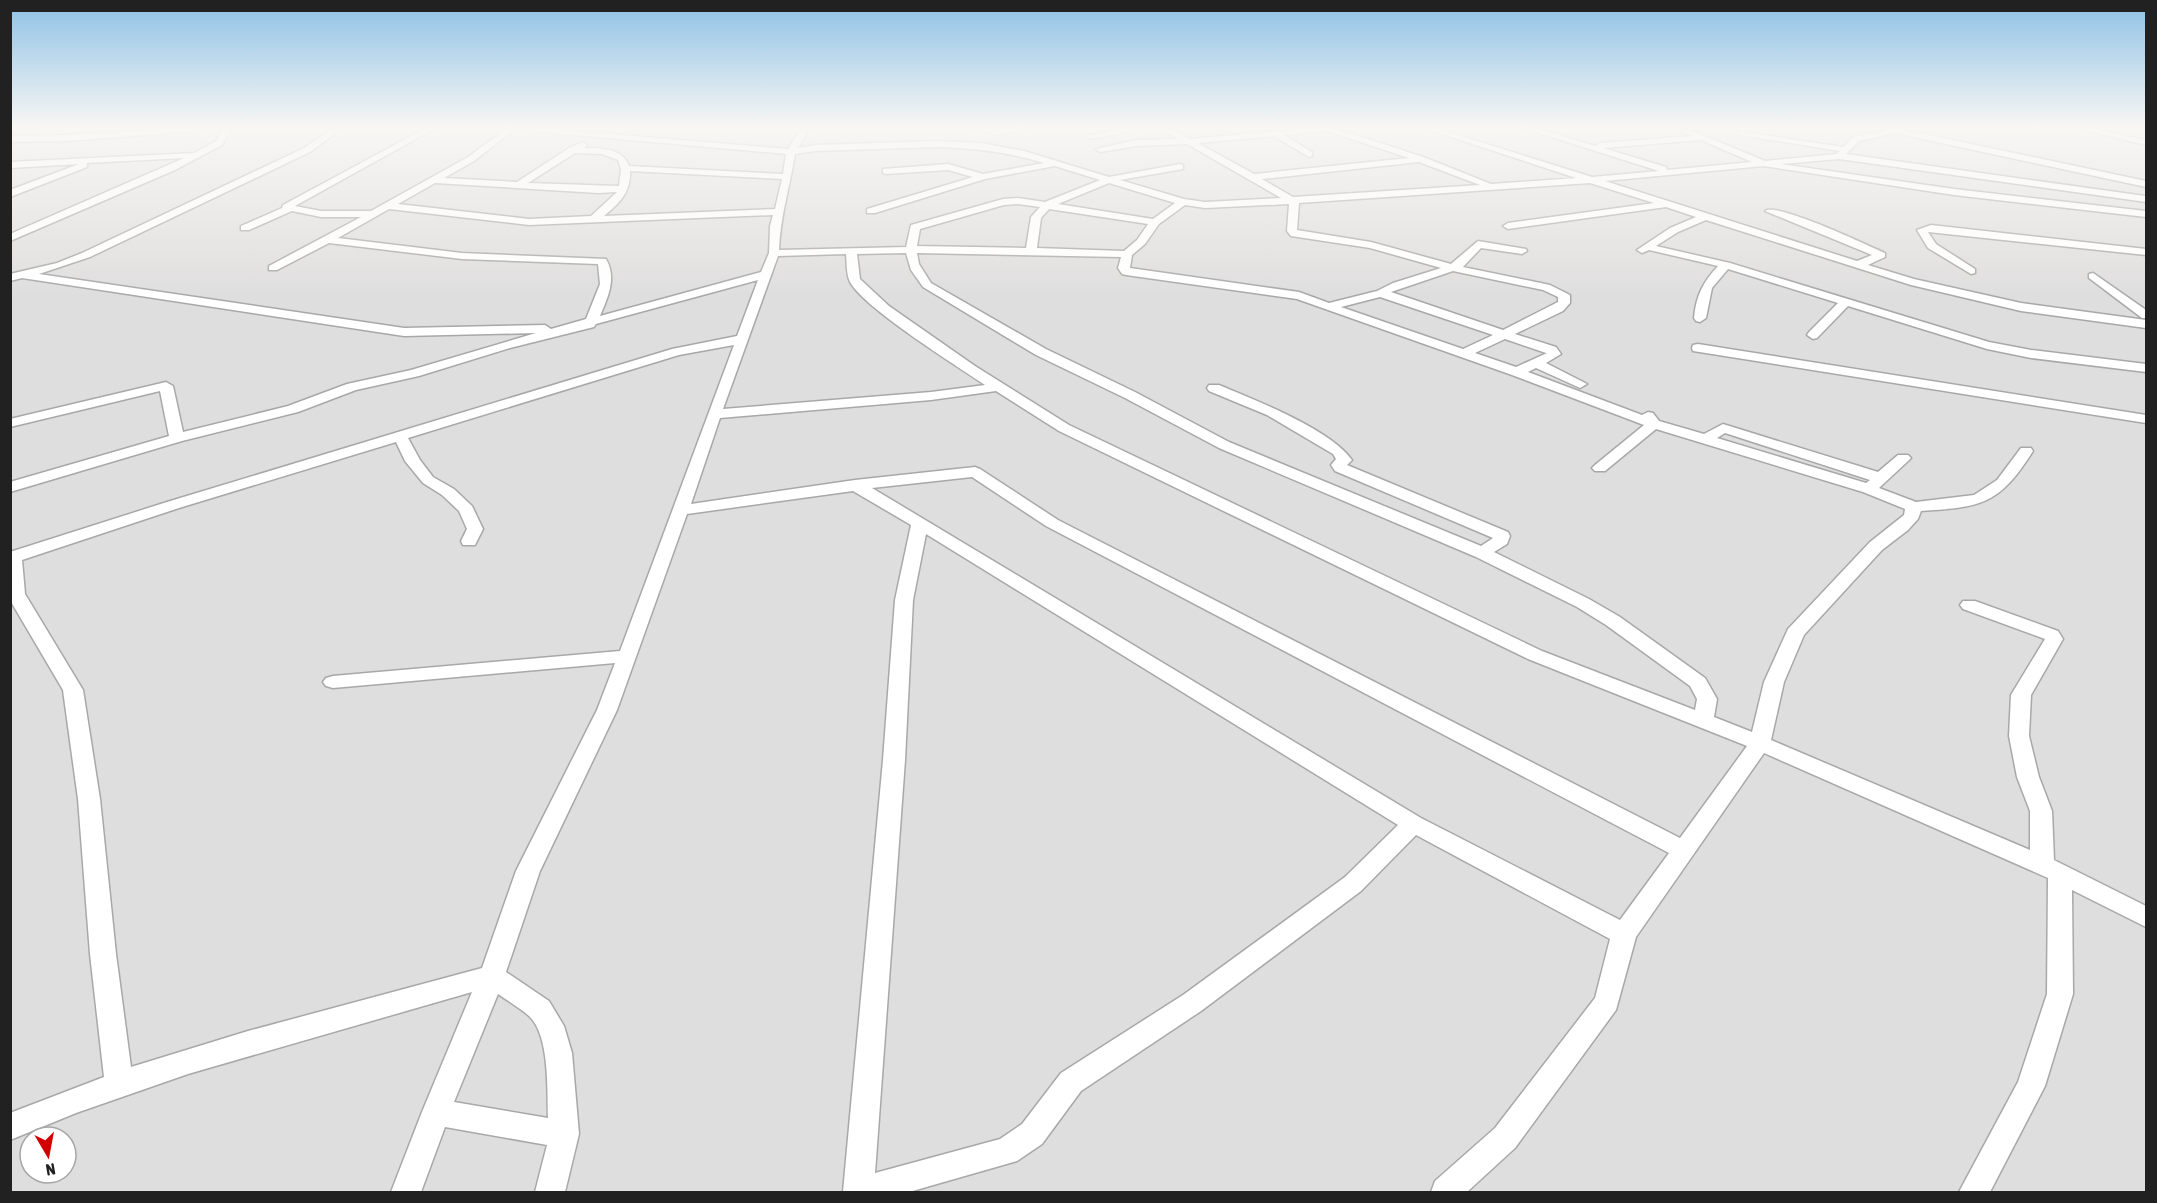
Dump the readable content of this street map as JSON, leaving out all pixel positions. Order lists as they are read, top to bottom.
{
  "north": "bottom"
}
